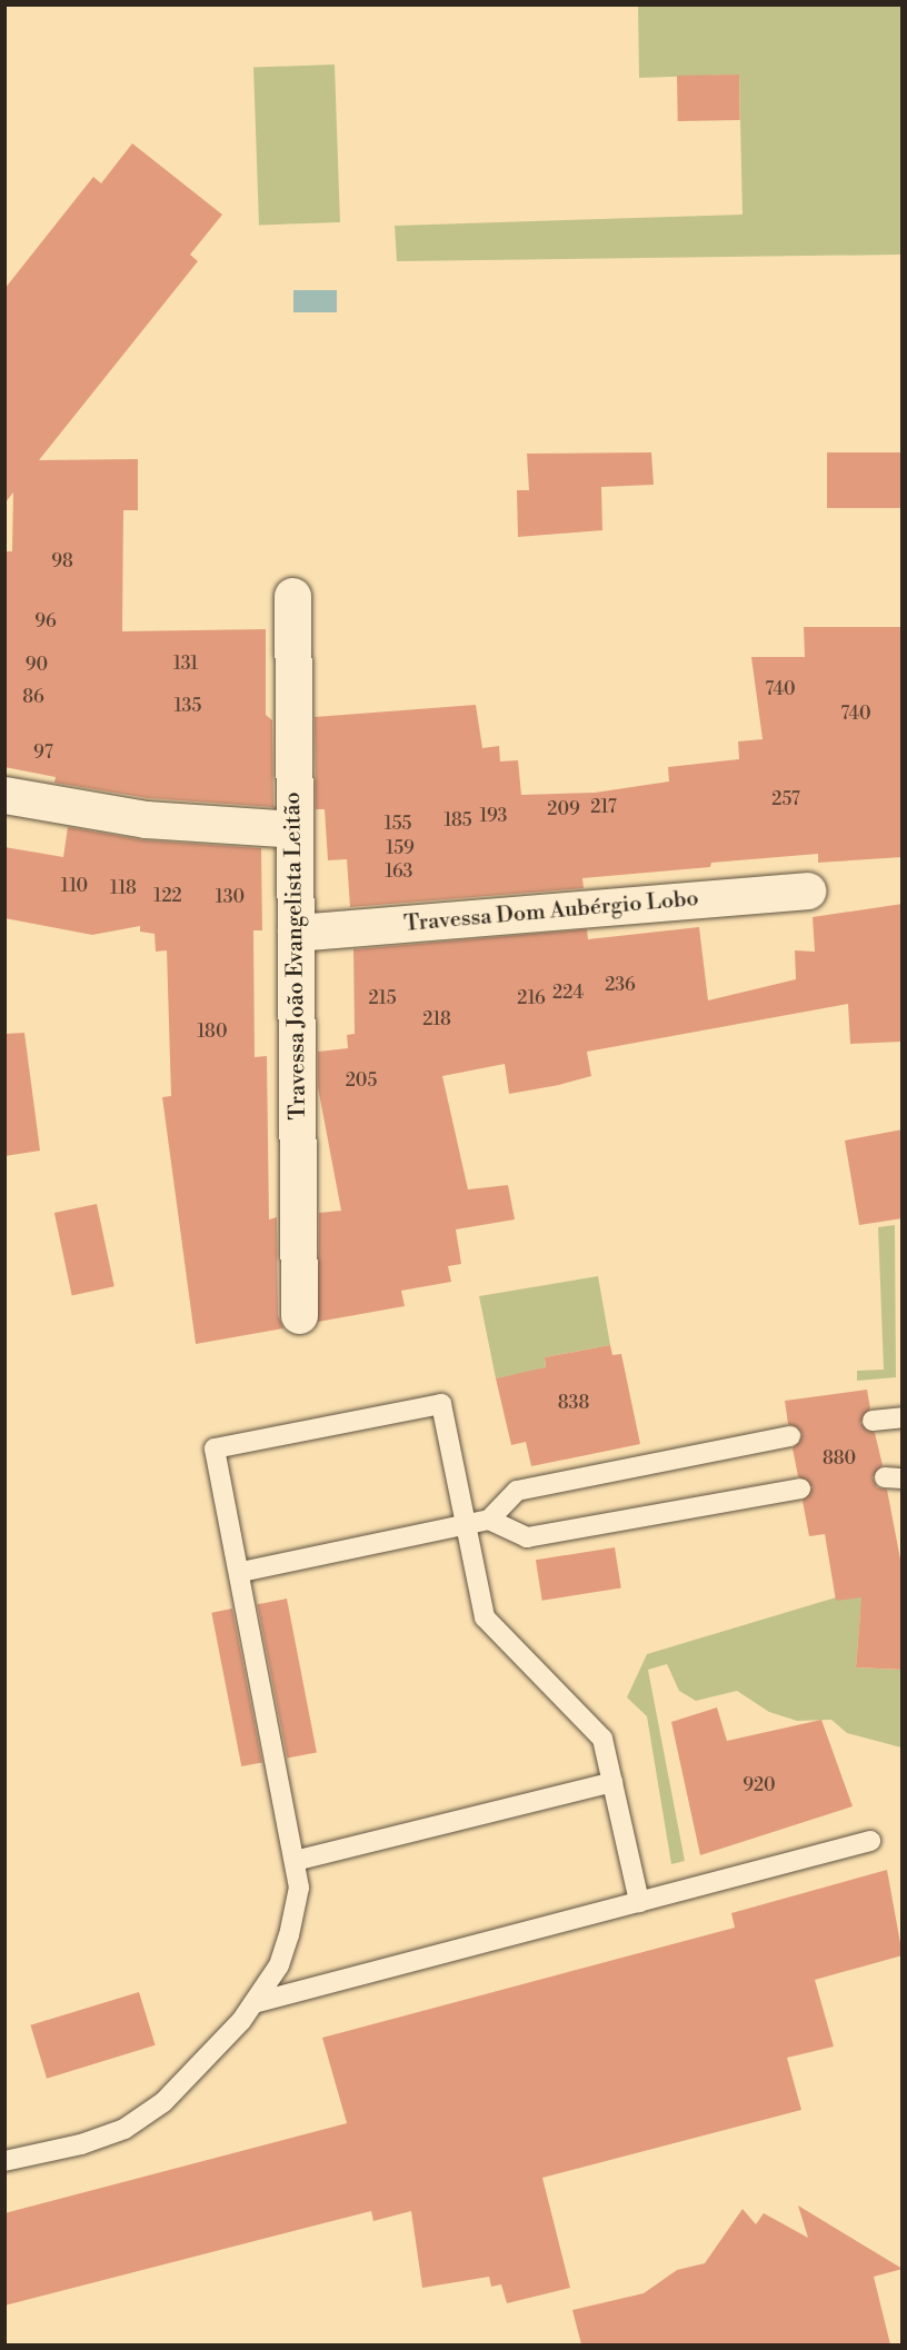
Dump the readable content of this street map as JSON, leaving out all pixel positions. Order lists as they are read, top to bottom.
{
  "streets": {
    "street": ["Travessa Dom Aubérgio Lobo", "Travessa João Evangelista Leitão"]
  },
  "crossings": [
    ["Travessa Dom Aubérgio Lobo", "Travessa João Evangelista Leitão"]
  ],
  "house_numbers": [
    "98",
    "96",
    "131",
    "90",
    "740",
    "86",
    "135",
    "740",
    "97",
    "257",
    "217",
    "209",
    "193",
    "185",
    "155",
    "159",
    "163",
    "110",
    "118",
    "122",
    "130",
    "236",
    "224",
    "215",
    "216",
    "218",
    "180",
    "205",
    "838",
    "880",
    "920"
  ]
}
